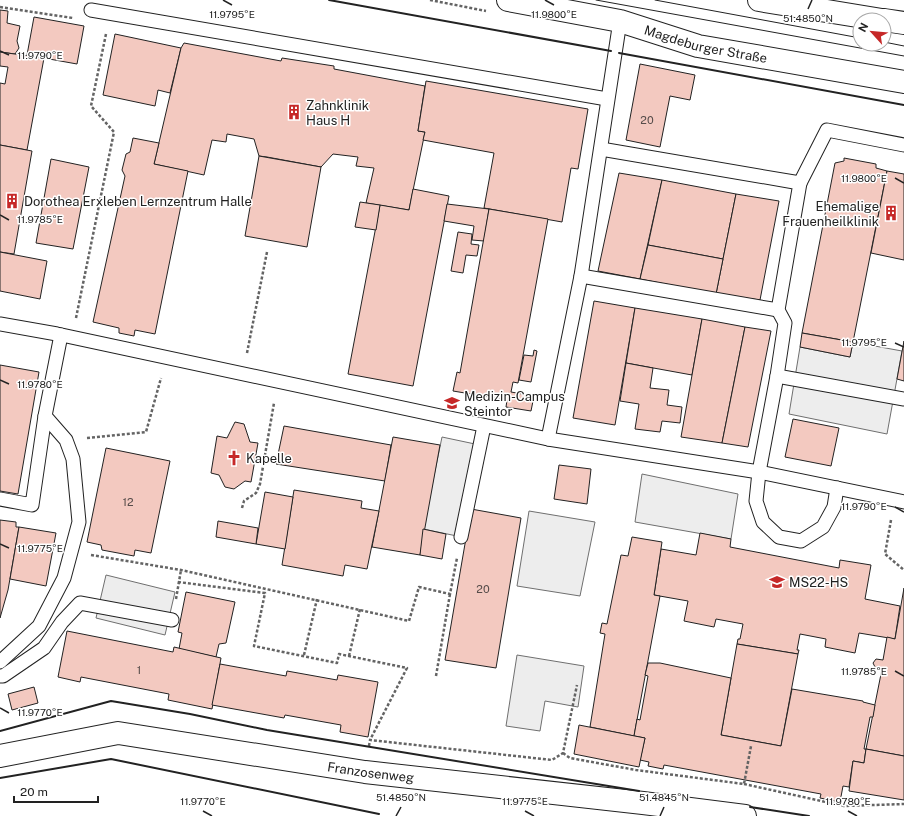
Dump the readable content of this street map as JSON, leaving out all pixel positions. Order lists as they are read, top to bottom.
{
  "streets": {
    "street": ["Magdeburger Straße", "Franzosenweg"]
  },
  "places": {
    "building": ["Zahnklinik Haus H", "Dorothea Erxleben Lernzentrum Halle", "Ehemalige Frauenheilklinik"],
    "school or university": ["Medizin-Campus Steintor", "MS22-HS"],
    "church": ["Kapelle"]
  },
  "house_numbers": [
    "20",
    "12",
    "20",
    "1"
  ],
  "scale_bar": "20 m",
  "north": "top left",
  "coordinates": [
    "11.9795°E",
    "11.9800°E",
    "51.4850°N",
    "11.9790°E",
    "11.9785°E",
    "11.9780°E",
    "11.9775°E",
    "11.9770°E",
    "51.4845°N"
  ]
}
